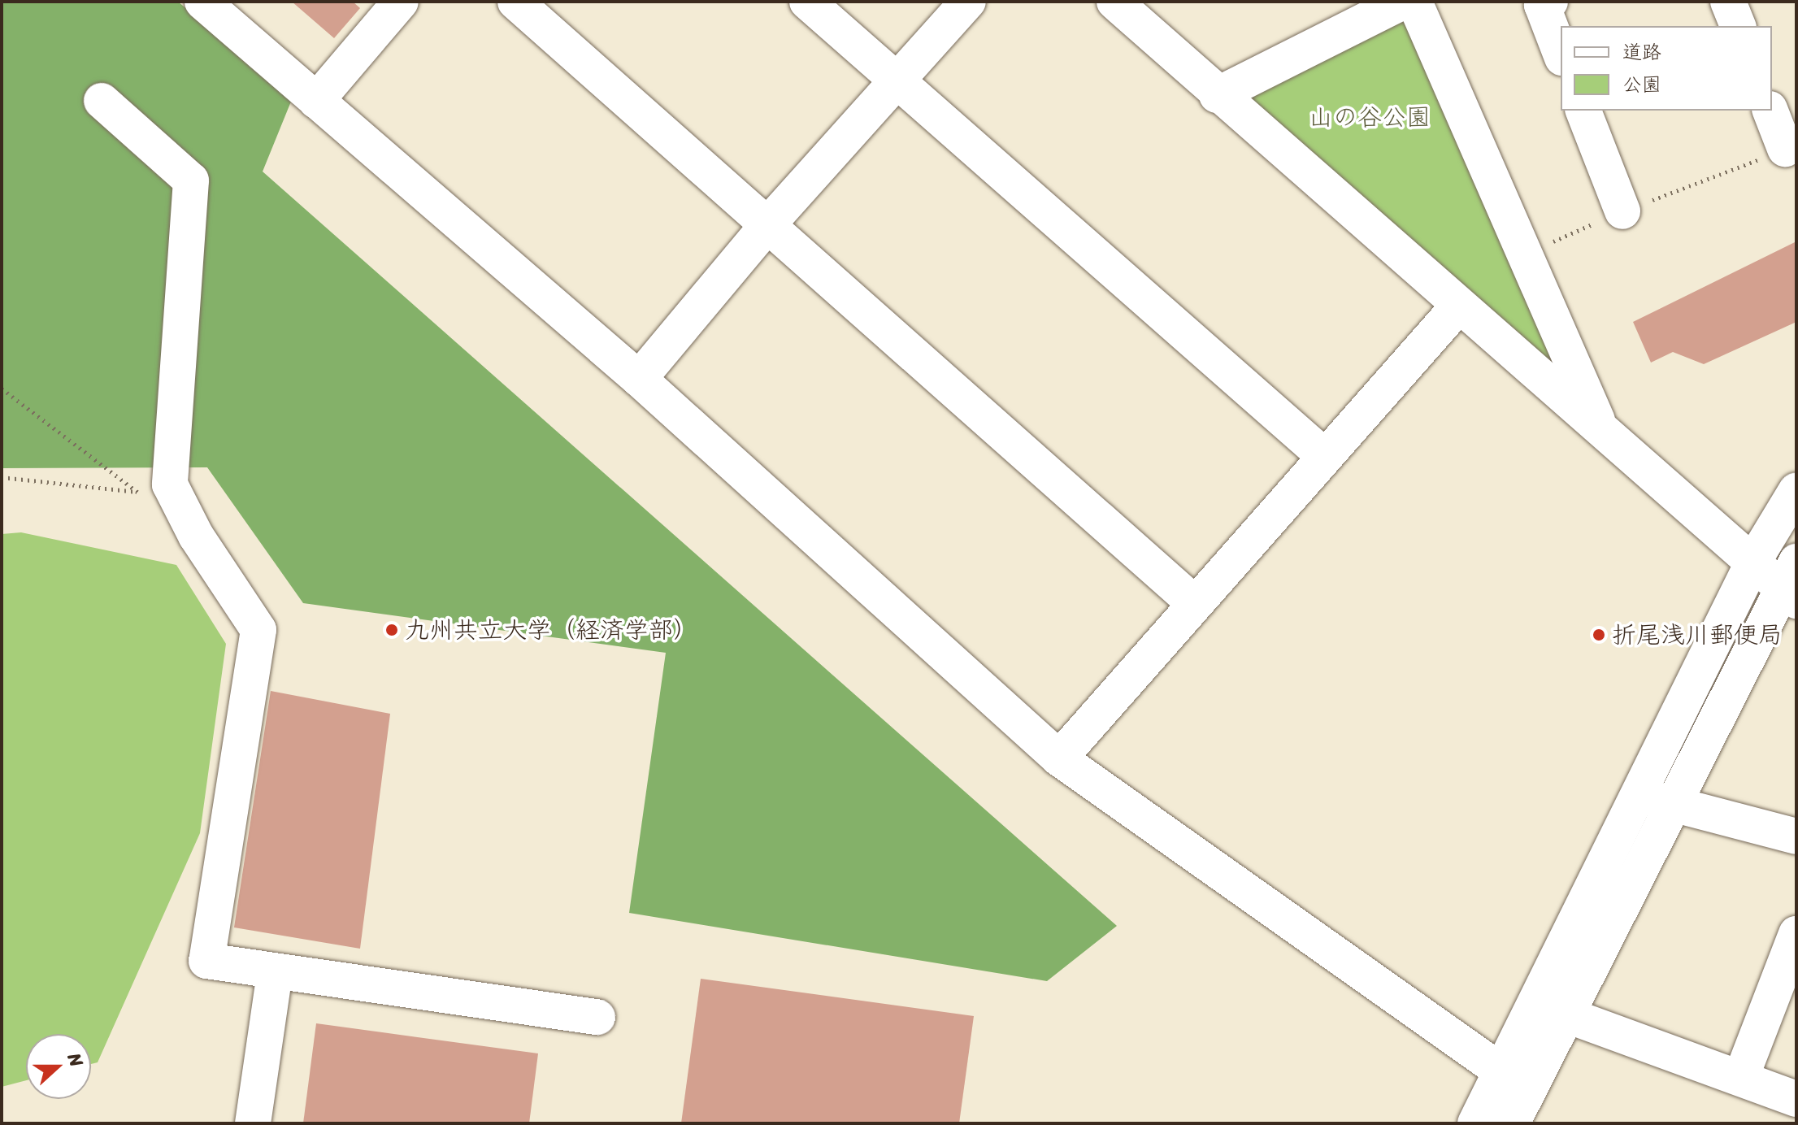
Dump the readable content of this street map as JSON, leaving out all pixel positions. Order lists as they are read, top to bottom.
{
  "parks": ["山の谷公園"],
  "places": ["九州共立大学（経済学部）", "折尾浅川郵便局"],
  "legend": ["道路", "公園"],
  "north": "right"
}
